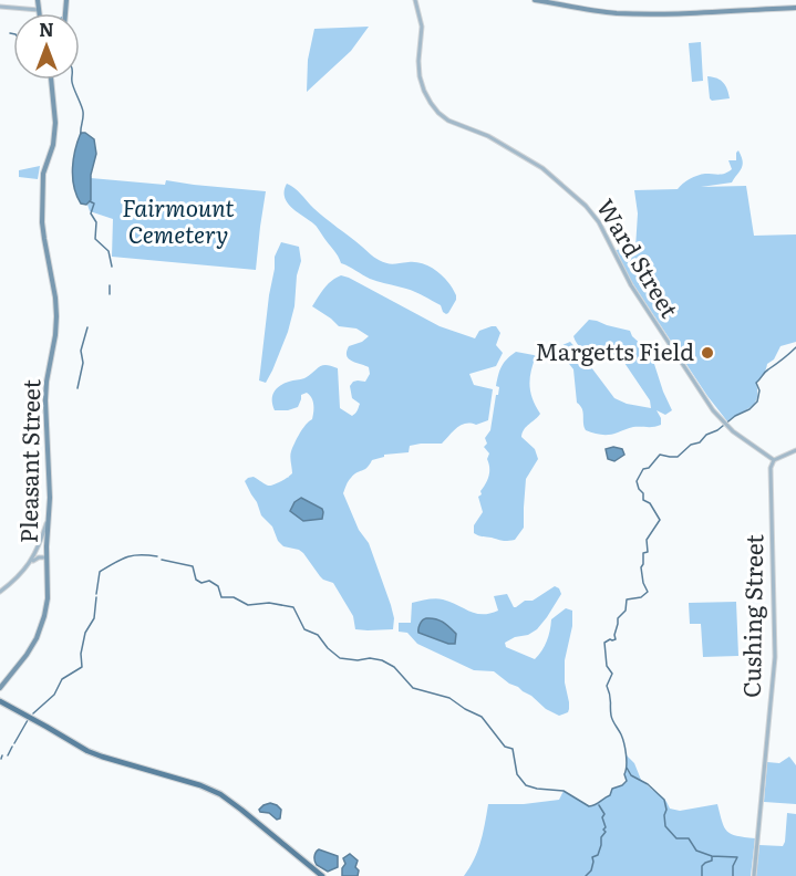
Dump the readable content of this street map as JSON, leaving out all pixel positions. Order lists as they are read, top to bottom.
{
  "streets": {
    "main road": ["Pleasant Street"],
    "street": ["Ward Street", "Cushing Street"]
  },
  "crossings": [
    ["Ward Street", "Cushing Street"]
  ],
  "parks": ["Fairmount Cemetery"],
  "places": ["Margetts Field"],
  "north": "top"
}
